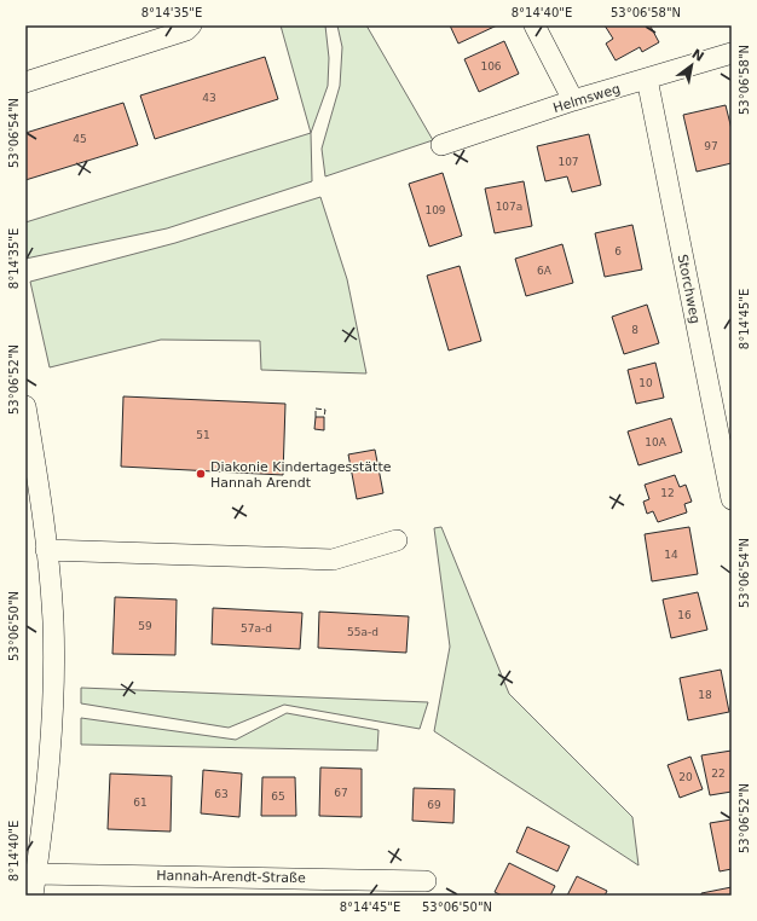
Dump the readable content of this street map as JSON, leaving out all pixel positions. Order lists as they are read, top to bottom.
{
  "streets": {
    "street": ["Helmsweg", "Storchweg", "Hannah-Arendt-Straße"]
  },
  "crossings": [
    ["Helmsweg", "Storchweg"]
  ],
  "places": ["Diakonie Kindertagesstätte Hannah Arendt"],
  "house_numbers": [
    "106",
    "43",
    "45",
    "97",
    "107",
    "107a",
    "109",
    "6",
    "6A",
    "8",
    "10",
    "51",
    "10A",
    "12",
    "14",
    "16",
    "59",
    "57a-d",
    "55a-d",
    "18",
    "22",
    "20",
    "67",
    "63",
    "65",
    "61",
    "69"
  ],
  "north": "top right",
  "coordinates": [
    "8°14'35\"E",
    "8°14'40\"E",
    "53°06'58\"N",
    "53°06'54\"N",
    "8°14'45\"E",
    "53°06'52\"N",
    "53°06'50\"N"
  ]
}
